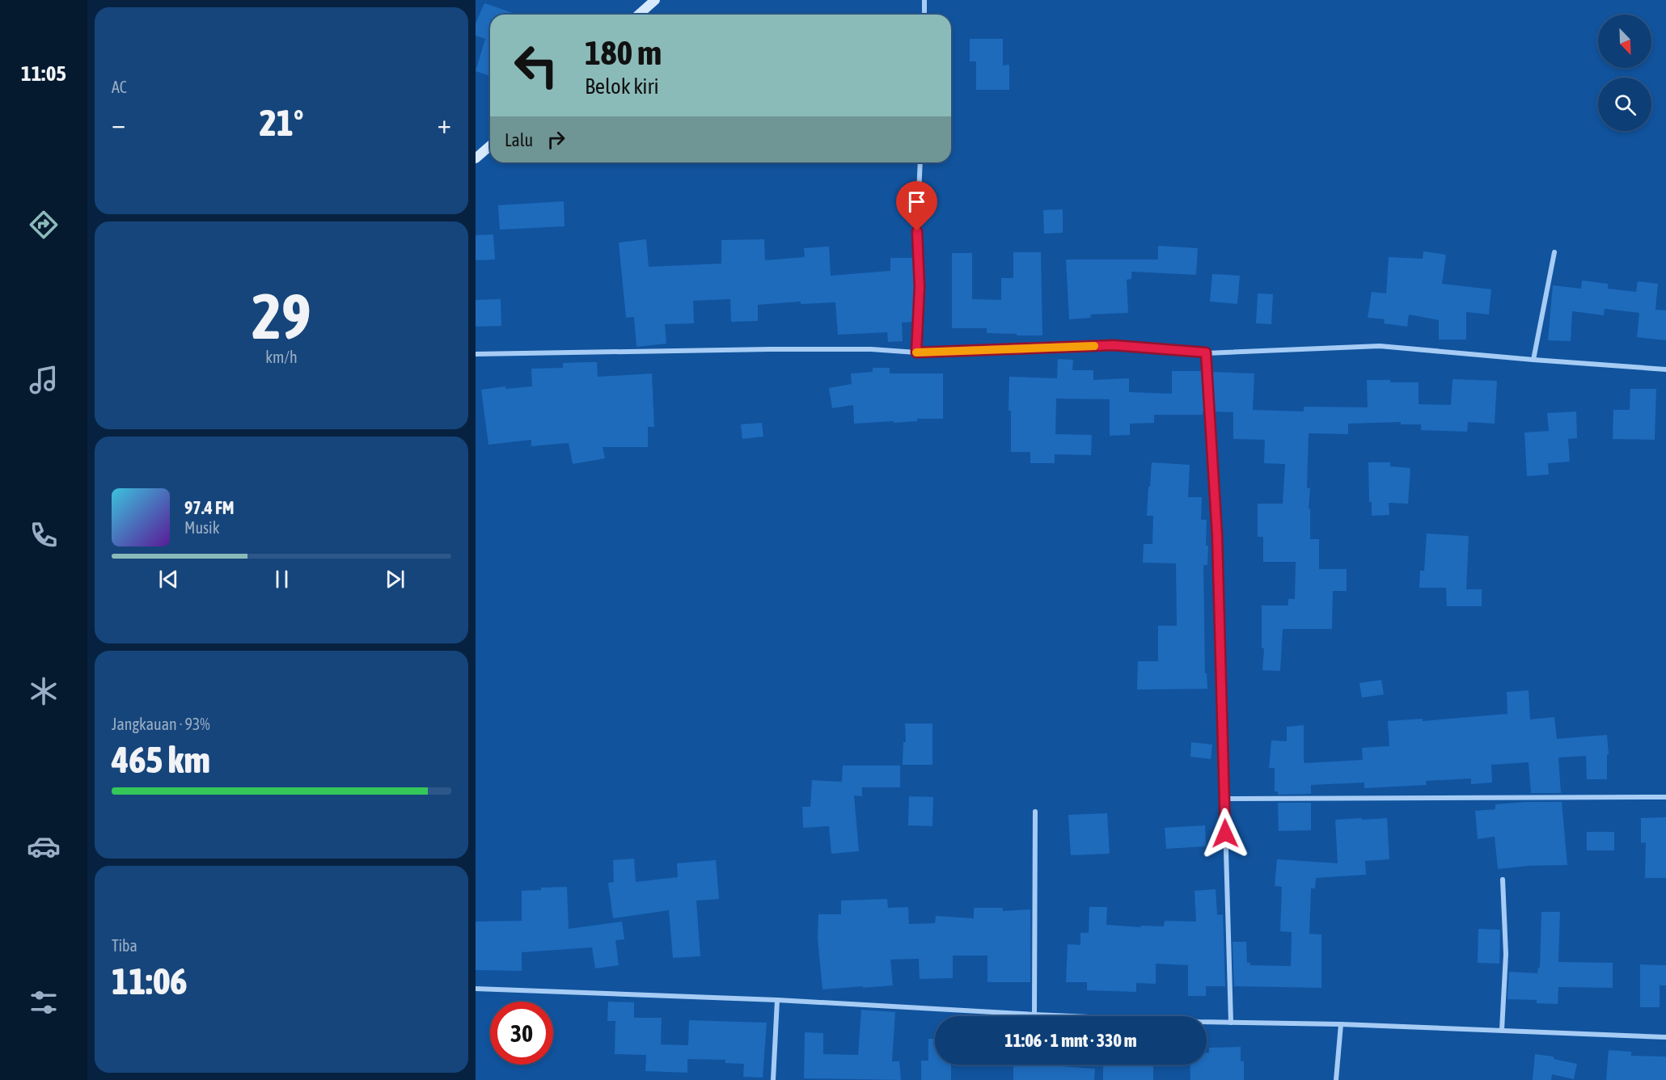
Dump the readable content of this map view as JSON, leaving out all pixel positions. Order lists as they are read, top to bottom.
{
  "north": "bottom right",
  "page": {
    "tabs": "11:05",
    "tile": [
      "AC",
      ["29", "km/h"],
      ["Jangkauan · 93%", "465 km"],
      ["Tiba", "11:06"]
    ],
    "turn": ["180 m", "Belok kiri"],
    "heat": ["−", "21°", "+"],
    "then": "Lalu",
    "song": ["97.4 FM", "Musik"],
    "limit": "30",
    "trip": "11:06 · 1 mnt · 330 m"
  }
}
